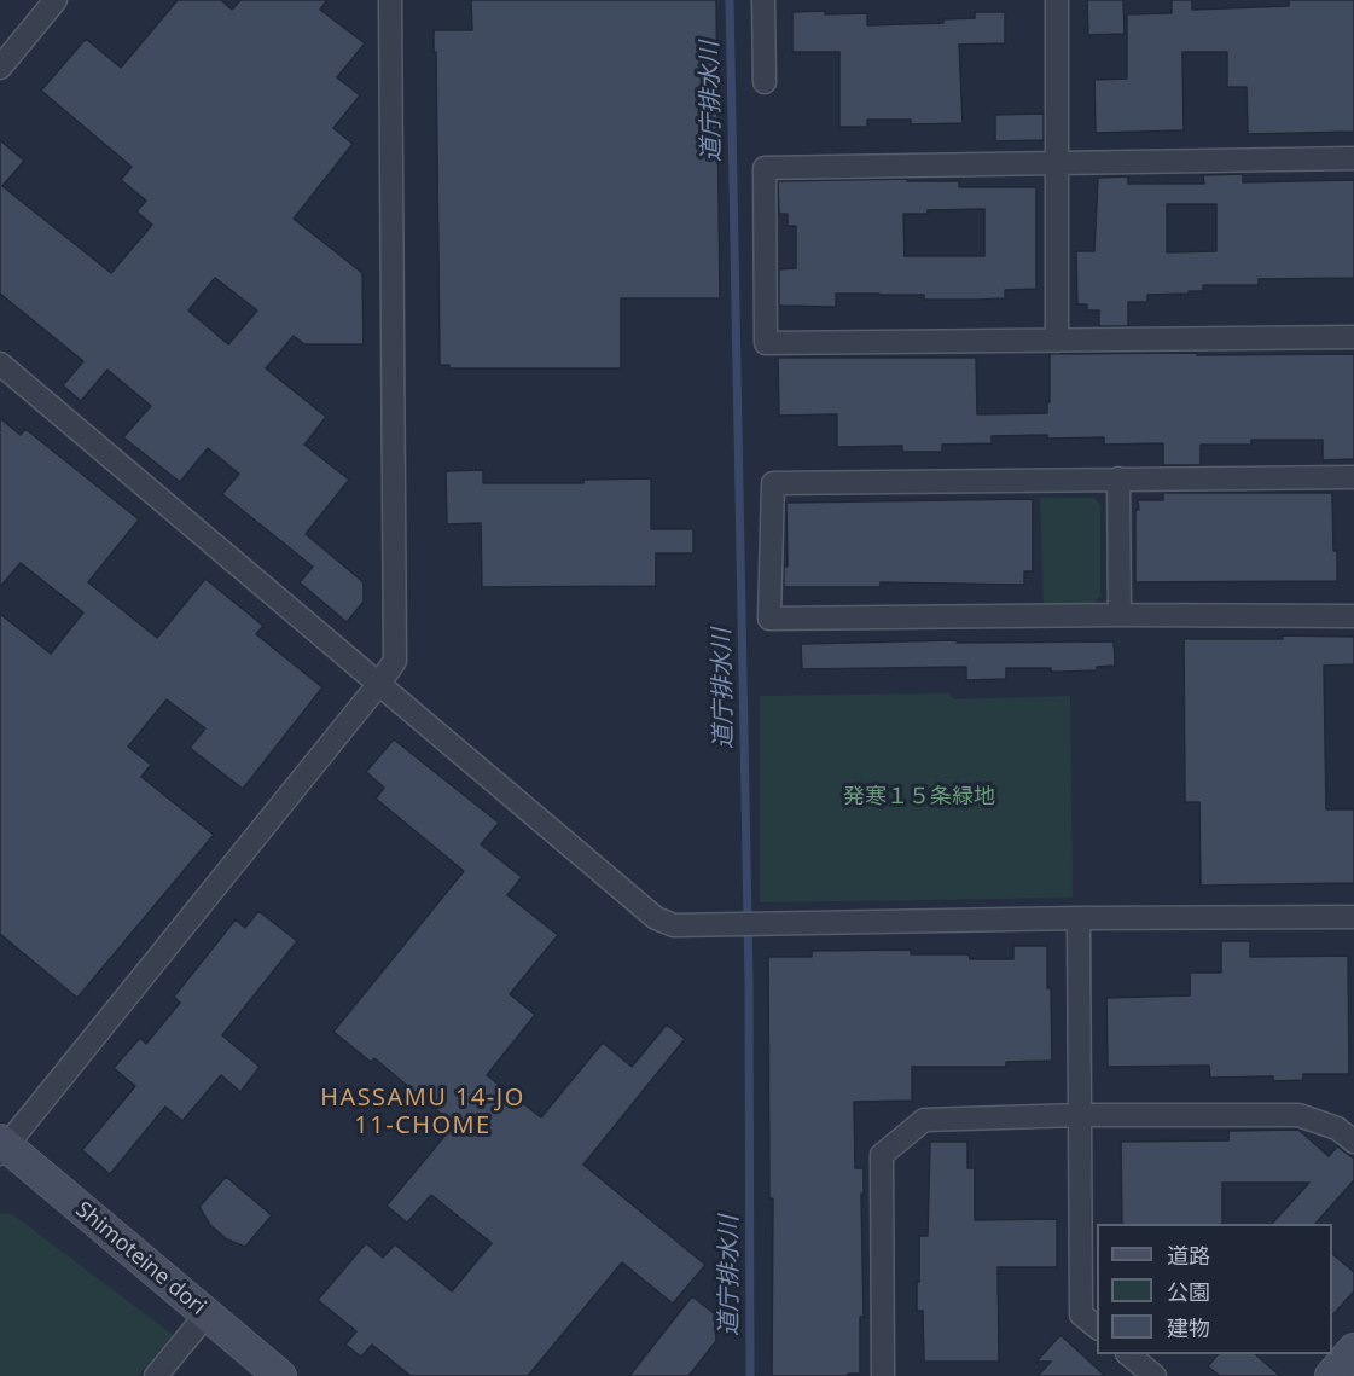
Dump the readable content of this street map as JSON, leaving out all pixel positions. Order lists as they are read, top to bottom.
{
  "streets": {
    "main road": ["Shimoteine dori"]
  },
  "districts": ["HASSAMU 14-JO 11-CHOME"],
  "water": ["道庁排水川"],
  "parks": ["発寒１５条緑地"],
  "legend": ["道路", "公園", "建物"]
}
